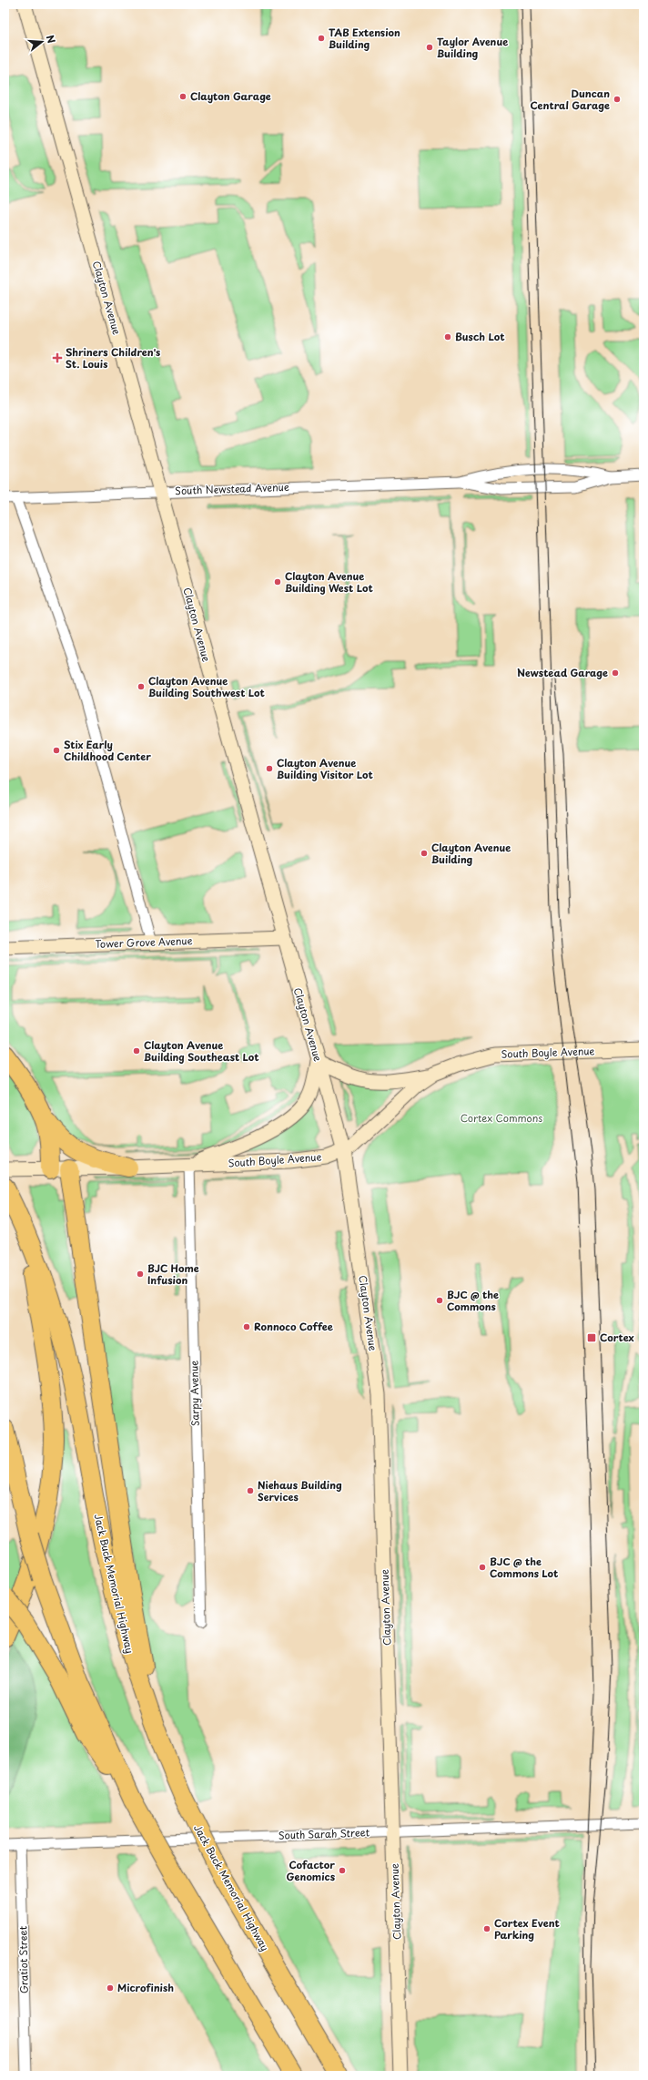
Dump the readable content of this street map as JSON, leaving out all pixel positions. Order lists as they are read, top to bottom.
{
  "streets": {
    "highway": ["Jack Buck Memorial Highway"],
    "street": [
      "Clayton Avenue",
      "South Newstead Avenue",
      "Tower Grove Avenue",
      "South Boyle Avenue",
      "Sarpy Avenue",
      "South Sarah Street",
      "Gratiot Street"
    ]
  },
  "crossings": [
    ["Clayton Avenue", "South Newstead Avenue"],
    ["Clayton Avenue", "Tower Grove Avenue"],
    ["Clayton Avenue", "South Boyle Avenue"],
    ["Clayton Avenue", "South Sarah Street"],
    ["South Boyle Avenue", "Sarpy Avenue"],
    ["South Sarah Street", "Gratiot Street"]
  ],
  "parks": ["Cortex Commons"],
  "places": {
    "other": [
      "TAB Extension Building",
      "Taylor Avenue Building",
      "Clayton Garage",
      "Duncan Central Garage",
      "Busch Lot",
      "Clayton Avenue Building West Lot",
      "Newstead Garage",
      "Clayton Avenue Building Southwest Lot",
      "Stix Early Childhood Center",
      "Clayton Avenue Building Visitor Lot",
      "Clayton Avenue Building",
      "Clayton Avenue Building Southeast Lot",
      "BJC Home Infusion",
      "BJC @ the Commons",
      "Ronnoco Coffee",
      "Niehaus Building Services",
      "BJC @ the Commons Lot",
      "Cofactor Genomics",
      "Cortex Event Parking",
      "Microfinish"
    ],
    "health": ["Shriners Children's St. Louis"],
    "transit": ["Cortex"]
  },
  "north": "right"
}
